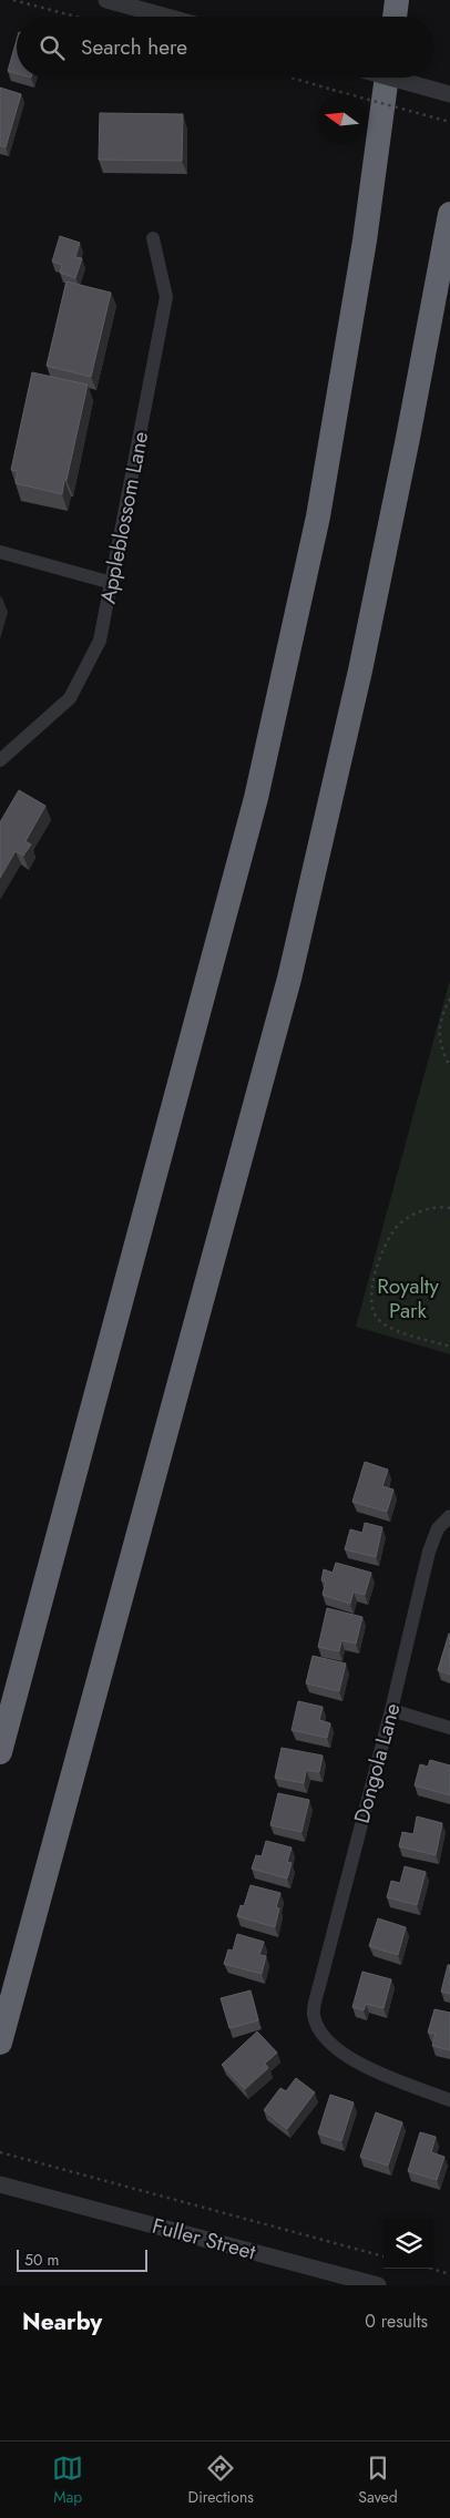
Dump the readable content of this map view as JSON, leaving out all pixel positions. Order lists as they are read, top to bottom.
{
  "streets": {
    "street": ["Appleblossom Lane", "Dongola Lane", "Fuller Street"]
  },
  "parks": ["Royalty Park"],
  "scale_bar": "50 m",
  "north": "left",
  "page": {
    "search": "Search here",
    "scale": "50 m",
    "heading": ["Nearby", "0 results"],
    "nav": ["Map", "Directions", "Saved"]
  }
}
